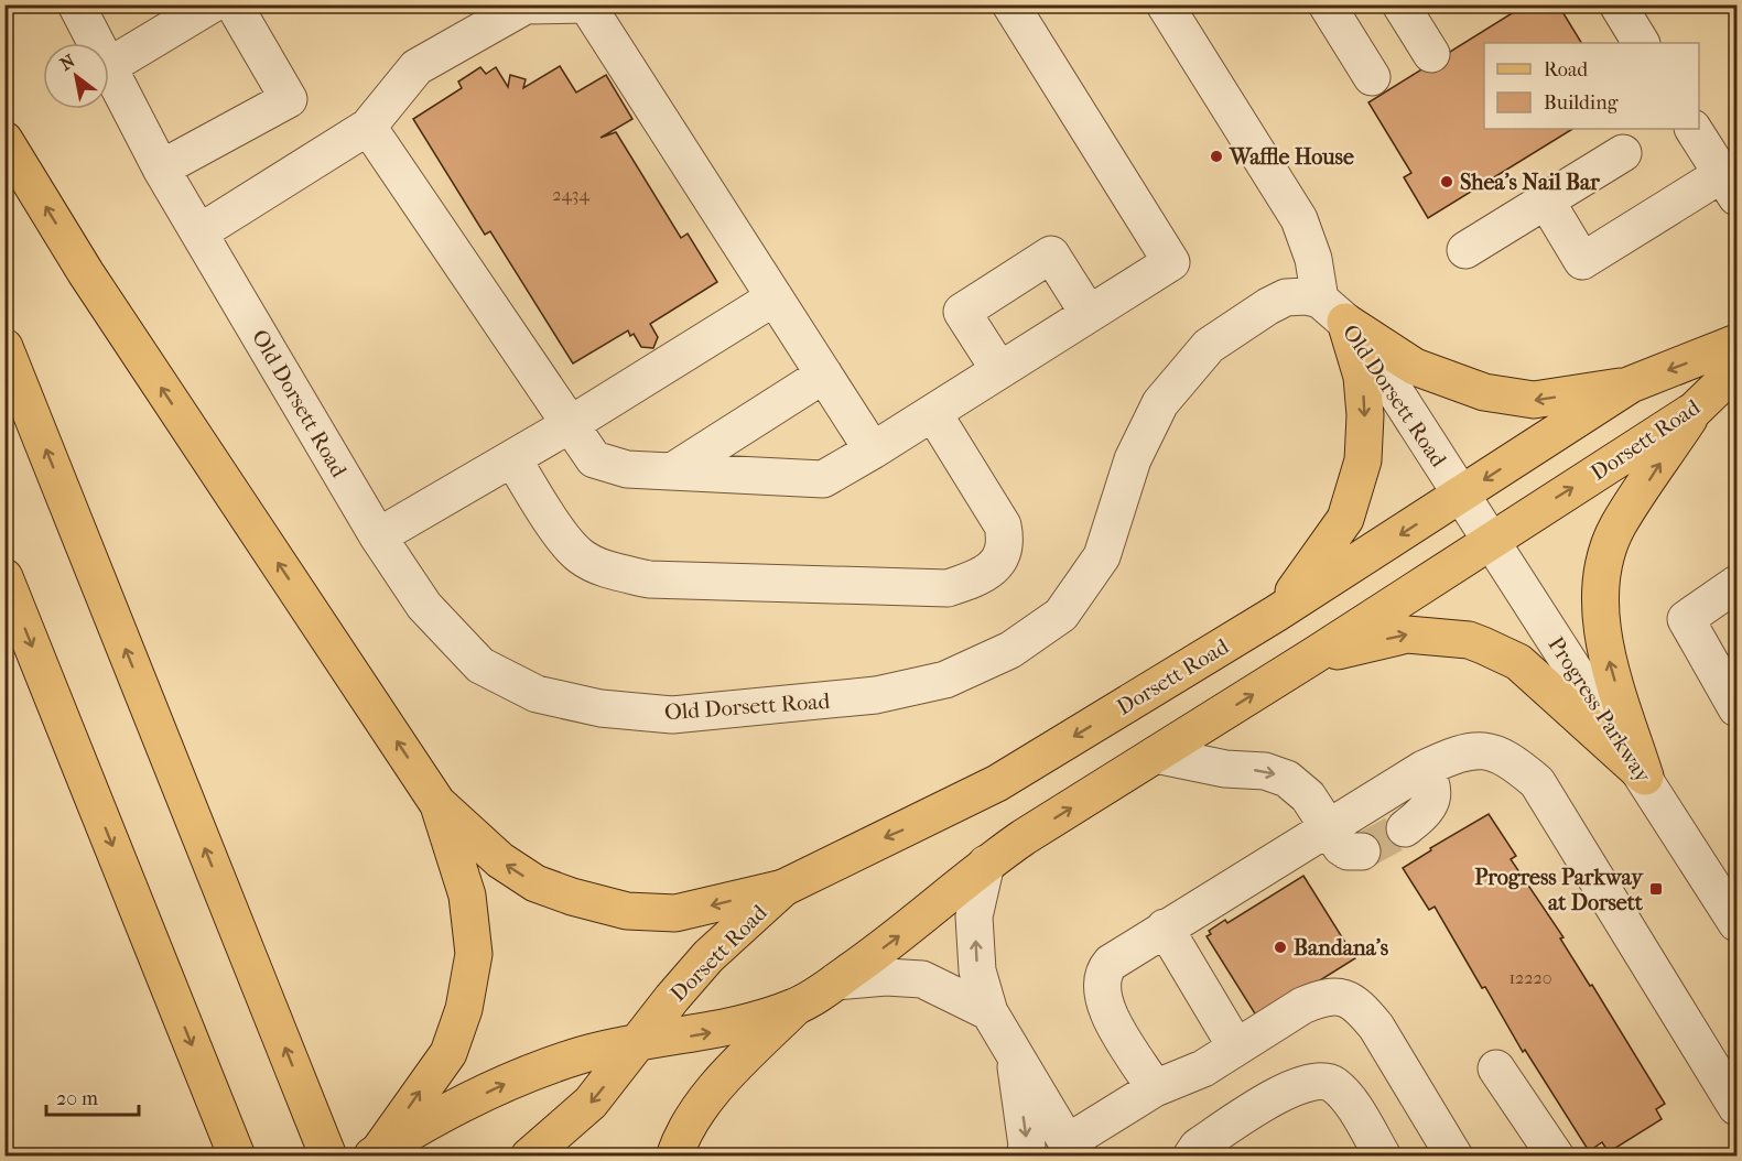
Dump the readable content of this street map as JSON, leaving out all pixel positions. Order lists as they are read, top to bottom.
{
  "streets": {
    "main road": ["Dorsett Road"],
    "street": ["Old Dorsett Road", "Progress Parkway"]
  },
  "crossings": [
    ["Old Dorsett Road", "Dorsett Road"],
    ["Old Dorsett Road", "Progress Parkway"],
    ["Dorsett Road", "Progress Parkway"]
  ],
  "places": {
    "other": ["Waffle House", "Shea's Nail Bar", "Bandana's"],
    "transit": ["Progress Parkway at Dorsett"]
  },
  "house_numbers": ["2434", "12220"],
  "legend": ["Road", "Building"],
  "scale_bar": "20 m",
  "north": "top left"
}
